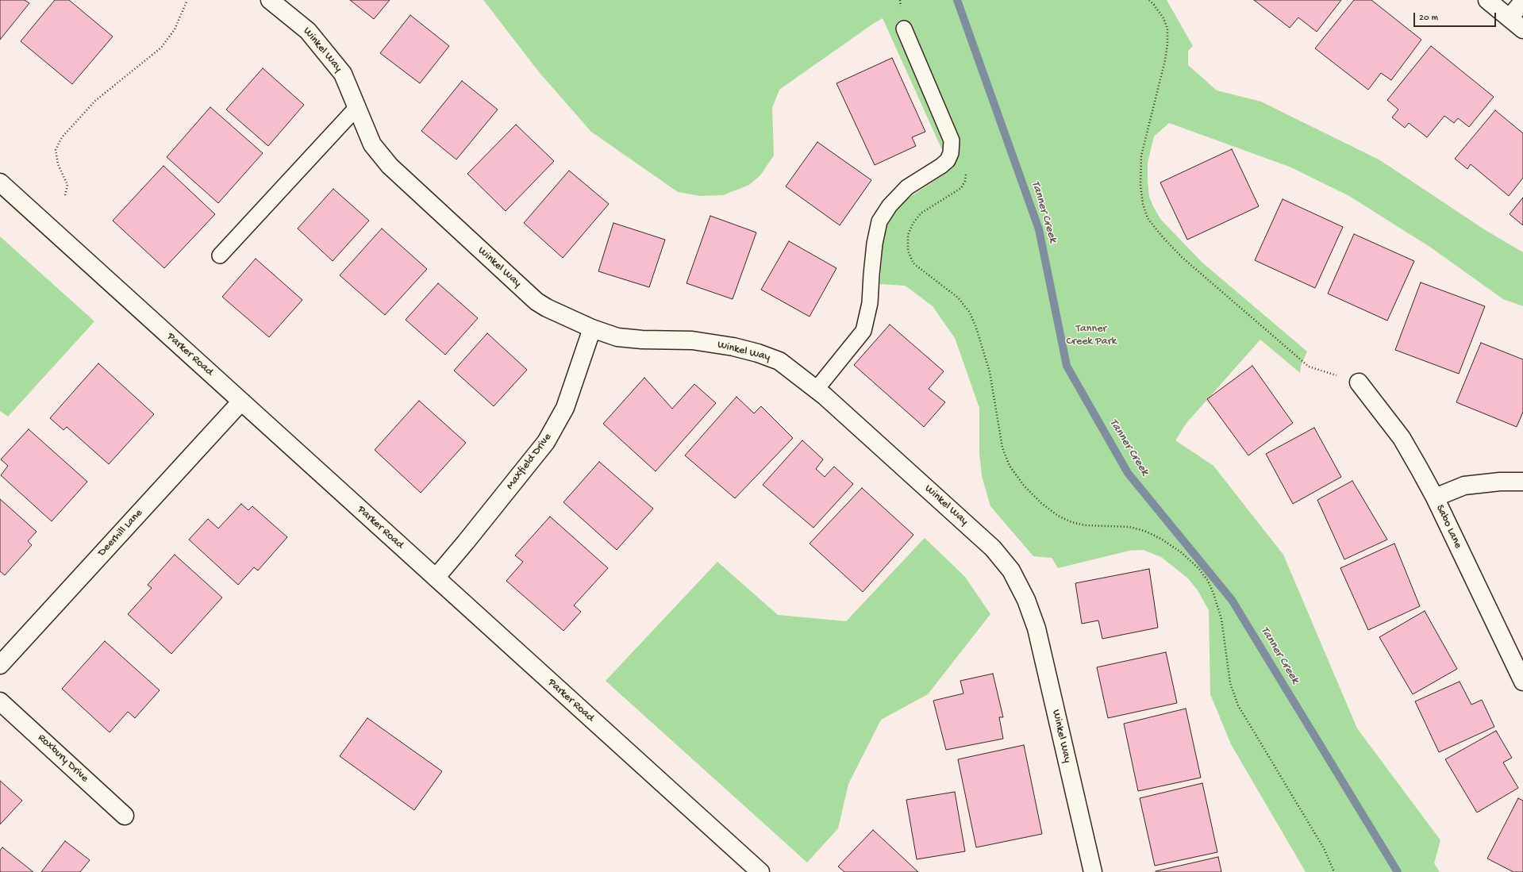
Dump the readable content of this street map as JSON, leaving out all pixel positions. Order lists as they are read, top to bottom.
{
  "streets": {
    "street": [
      "Winkel Way",
      "Parker Road",
      "Maxfield Drive",
      "Sabo Lane",
      "Deerhill Lane",
      "Roxbury Drive"
    ]
  },
  "crossings": [
    ["Winkel Way", "Maxfield Drive"],
    ["Parker Road", "Maxfield Drive"],
    ["Parker Road", "Deerhill Lane"]
  ],
  "water": ["Tanner Creek"],
  "parks": ["Tanner Creek Park"],
  "scale_bar": "20 m"
}
